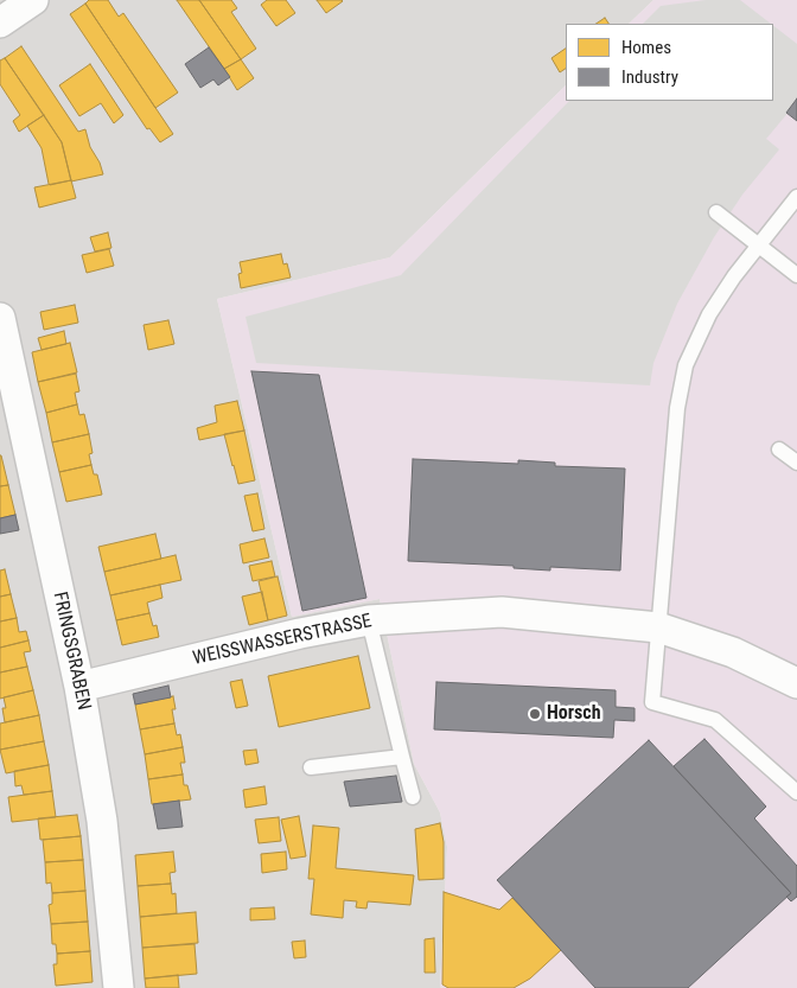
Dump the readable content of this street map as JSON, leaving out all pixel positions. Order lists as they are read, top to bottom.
{
  "streets": {
    "street": ["WEISSWASSERSTRASSE", "FRINGSGRABEN"]
  },
  "crossings": [
    ["WEISSWASSERSTRASSE", "FRINGSGRABEN"]
  ],
  "places": ["Horsch"],
  "legend": ["Homes", "Industry"]
}
